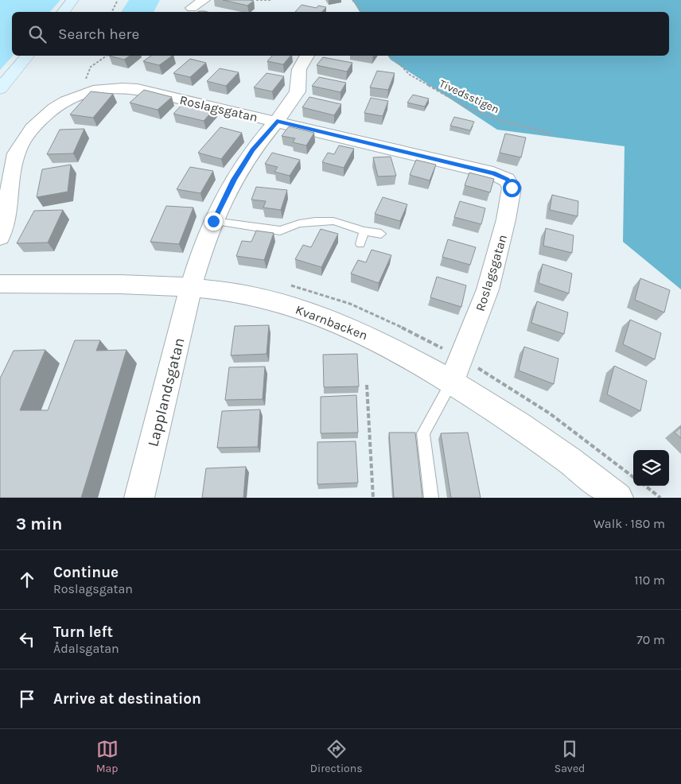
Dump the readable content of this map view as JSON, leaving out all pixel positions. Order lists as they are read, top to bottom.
{
  "streets": {
    "street": ["Roslagsgatan", "Kvarnbacken", "Lapplandsgatan"],
    "path": ["Tivedsstigen"]
  },
  "crossings": [
    ["Roslagsgatan", "Kvarnbacken"],
    ["Roslagsgatan", "Lapplandsgatan"],
    ["Kvarnbacken", "Lapplandsgatan"]
  ],
  "page": {
    "search": "Search here",
    "heading": ["3 min", "Walk · 180 m"],
    "list": [
      ["Continue", "Roslagsgatan", "110 m"],
      ["Turn left", "Ådalsgatan", "70 m"],
      "Arrive at destination"
    ],
    "nav": ["Map", "Directions", "Saved"]
  }
}
